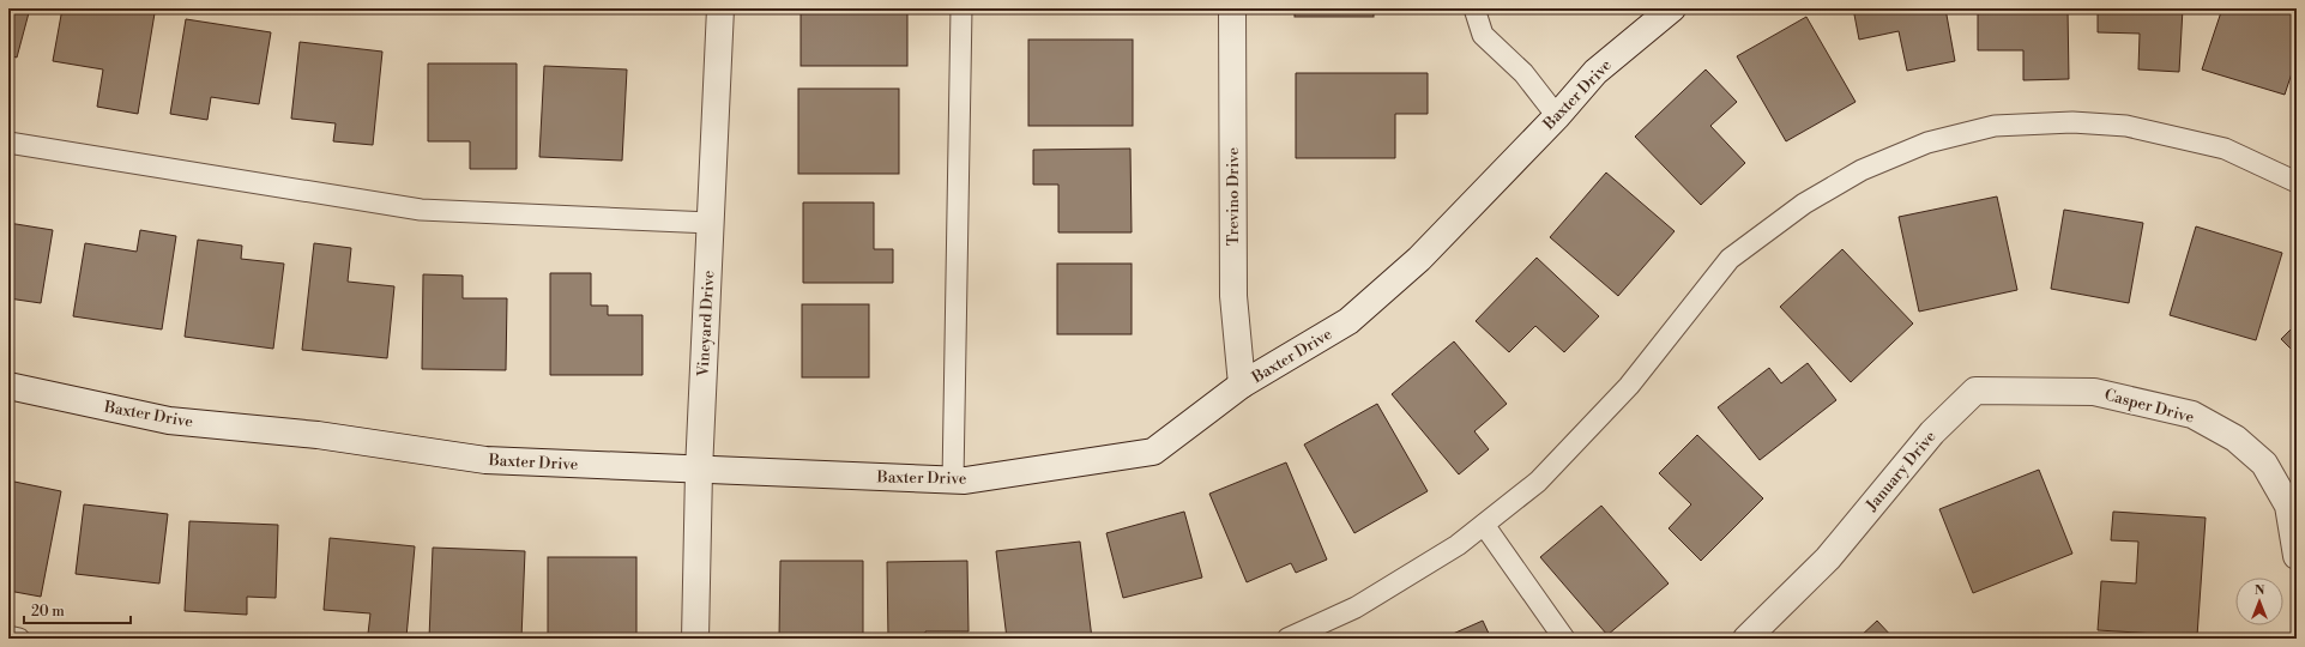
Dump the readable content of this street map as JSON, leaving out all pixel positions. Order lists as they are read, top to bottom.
{
  "streets": {
    "street": [
      "Baxter Drive",
      "Trevino Drive",
      "Vineyard Drive",
      "Casper Drive",
      "January Drive"
    ]
  },
  "crossings": [
    ["Baxter Drive", "Trevino Drive"],
    ["Baxter Drive", "Vineyard Drive"],
    ["Casper Drive", "January Drive"]
  ],
  "scale_bar": "20 m",
  "north": "top"
}
